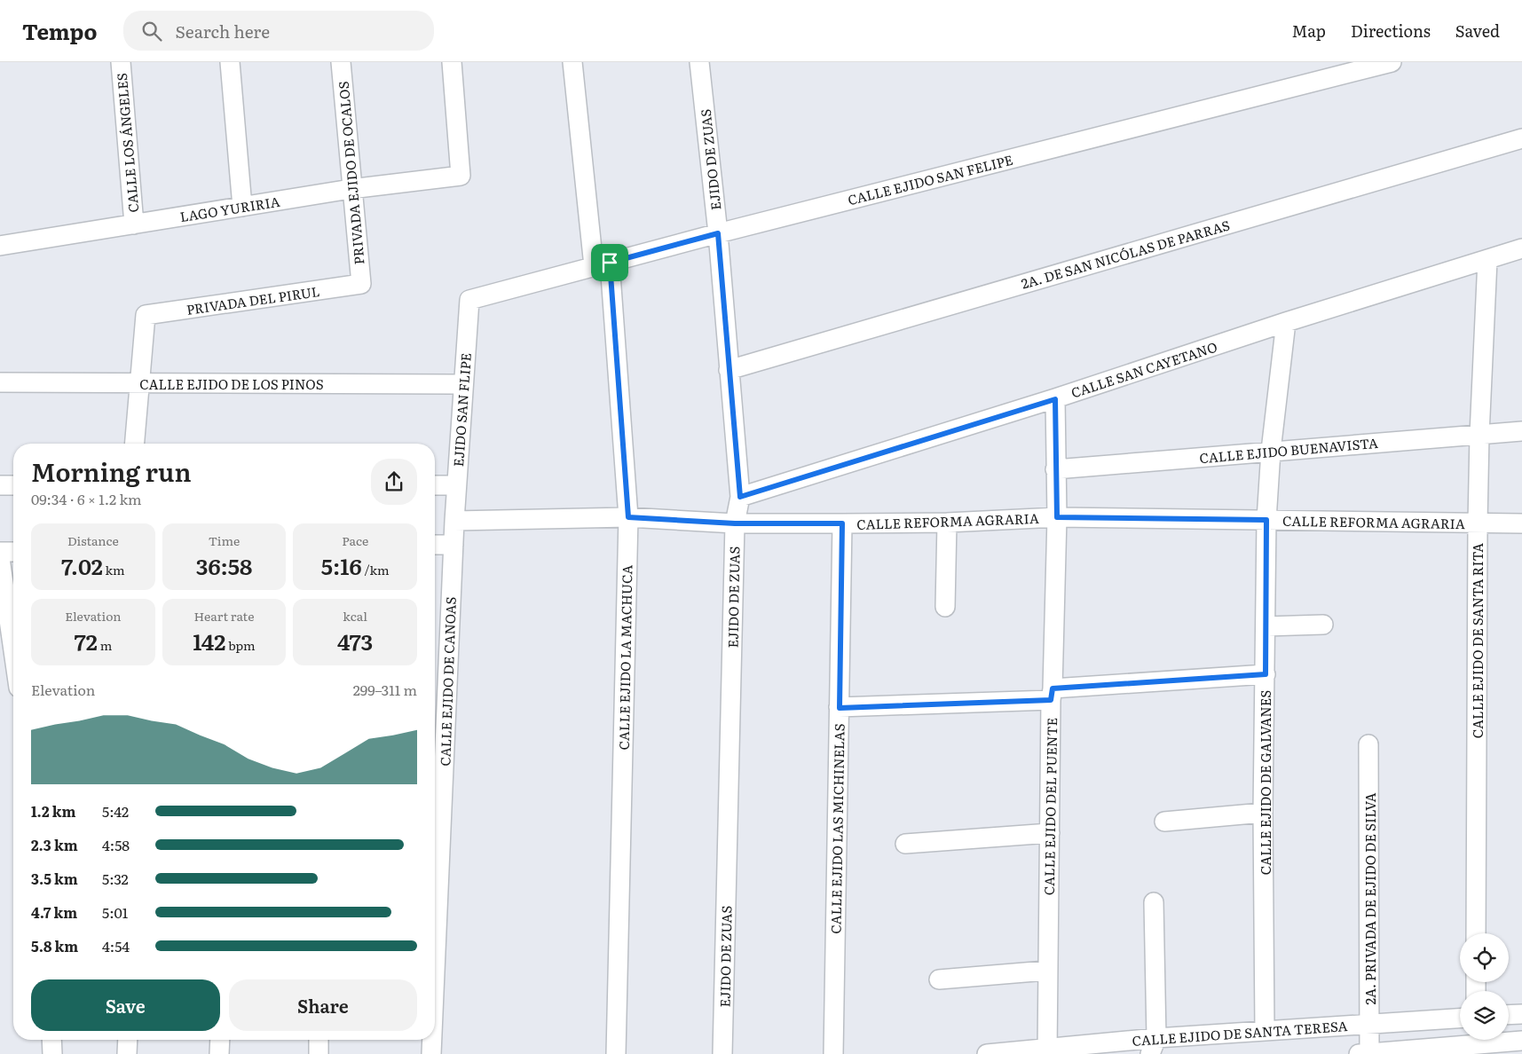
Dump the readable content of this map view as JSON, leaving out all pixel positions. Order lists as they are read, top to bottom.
{
  "streets": {
    "street": [
      "CALLE LOS ÁNGELES",
      "EJIDO DE ZUAS",
      "PRIVADA EJIDO DE OCALOS",
      "CALLE EJIDO SAN FELIPE",
      "LAGO YURIRIA",
      "2A. DE SAN NICÓLAS DE PARRAS",
      "PRIVADA DEL PIRUL",
      "CALLE SAN CAYETANO",
      "CALLE EJIDO DE LOS PINOS",
      "EJIDO SAN FLIPE",
      "CALLE EJIDO BUENAVISTA",
      "CALLE REFORMA AGRARIA",
      "CALLE EJIDO DE SANTA RITA",
      "CALLE EJIDO LA MACHUCA",
      "CALLE EJIDO DE CANOAS",
      "CALLE EJIDO DE GALVANES",
      "CALLE EJIDO DEL PUENTE",
      "CALLE EJIDO LAS MICHINELAS",
      "2A. PRIVADA DE EJIDO DE SILVA",
      "CALLE EJIDO DE SANTA TERESA"
    ]
  },
  "crossings": [
    ["CALLE LOS ÁNGELES", "LAGO YURIRIA"],
    ["EJIDO DE ZUAS", "CALLE EJIDO SAN FELIPE"],
    ["EJIDO DE ZUAS", "2A. DE SAN NICÓLAS DE PARRAS"],
    ["EJIDO DE ZUAS", "CALLE SAN CAYETANO"],
    ["EJIDO DE ZUAS", "CALLE REFORMA AGRARIA"],
    ["PRIVADA EJIDO DE OCALOS", "LAGO YURIRIA"],
    ["PRIVADA EJIDO DE OCALOS", "PRIVADA DEL PIRUL"],
    ["CALLE EJIDO SAN FELIPE", "EJIDO SAN FLIPE"],
    ["CALLE EJIDO SAN FELIPE", "CALLE EJIDO LA MACHUCA"],
    ["PRIVADA DEL PIRUL", "CALLE EJIDO DE LOS PINOS"],
    ["CALLE SAN CAYETANO", "CALLE EJIDO DE SANTA RITA"],
    ["CALLE SAN CAYETANO", "CALLE EJIDO DE GALVANES"],
    ["CALLE SAN CAYETANO", "CALLE EJIDO DEL PUENTE"],
    ["CALLE EJIDO DE LOS PINOS", "EJIDO SAN FLIPE"],
    ["EJIDO SAN FLIPE", "CALLE REFORMA AGRARIA"],
    ["EJIDO SAN FLIPE", "CALLE EJIDO DE CANOAS"],
    ["CALLE EJIDO BUENAVISTA", "CALLE EJIDO DE SANTA RITA"],
    ["CALLE EJIDO BUENAVISTA", "CALLE EJIDO DE GALVANES"],
    ["CALLE EJIDO BUENAVISTA", "CALLE EJIDO DEL PUENTE"],
    ["CALLE REFORMA AGRARIA", "CALLE EJIDO DE SANTA RITA"],
    ["CALLE REFORMA AGRARIA", "CALLE EJIDO LA MACHUCA"],
    ["CALLE REFORMA AGRARIA", "CALLE EJIDO DE CANOAS"],
    ["CALLE REFORMA AGRARIA", "CALLE EJIDO DE GALVANES"],
    ["CALLE REFORMA AGRARIA", "CALLE EJIDO DEL PUENTE"],
    ["CALLE REFORMA AGRARIA", "CALLE EJIDO LAS MICHINELAS"],
    ["CALLE EJIDO DE GALVANES", "CALLE EJIDO DE SANTA TERESA"],
    ["CALLE EJIDO DEL PUENTE", "CALLE EJIDO DE SANTA TERESA"],
    ["2A. PRIVADA DE EJIDO DE SILVA", "CALLE EJIDO DE SANTA TERESA"]
  ],
  "page": {
    "header": "Tempo",
    "search": "Search here",
    "nav": ["Map", "Directions", "Saved"],
    "heading": ["Morning run", "09:34 · 6 × 1.2 km"],
    "stats": [
      ["Distance", "7.02 km"],
      ["Time", "36:58"],
      ["Pace", "5:16 /km"],
      ["Elevation", "72 m"],
      ["Heart rate", "142 bpm"],
      ["kcal", "473"]
    ],
    "chart": ["Elevation", "299–311 m"],
    "list": [
      {
        "name": "1.2 km",
        "note": "5:42"
      },
      {
        "name": "2.3 km",
        "note": "4:58"
      },
      {
        "name": "3.5 km",
        "note": "5:32"
      },
      {
        "name": "4.7 km",
        "note": "5:01"
      },
      {
        "name": "5.8 km",
        "note": "4:54"
      }
    ],
    "buttons": ["Save", "Share"]
  }
}
